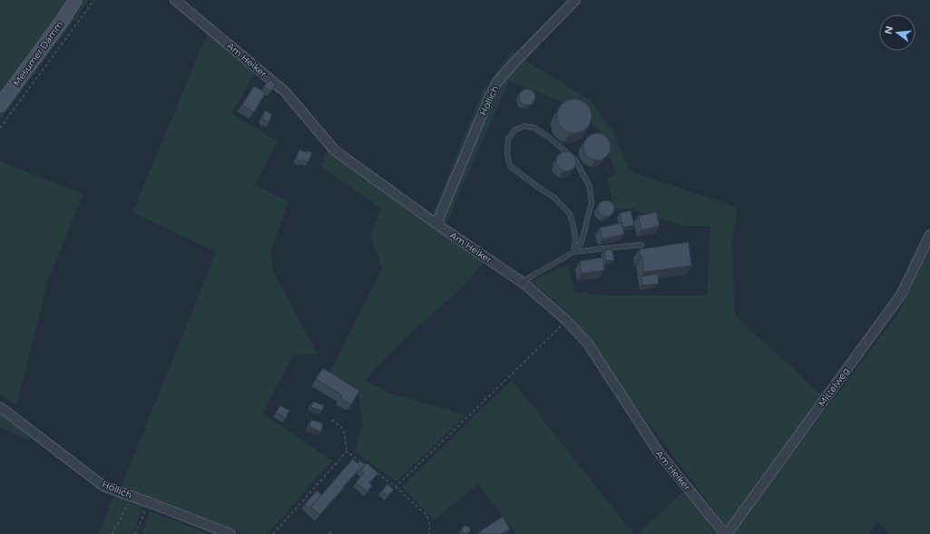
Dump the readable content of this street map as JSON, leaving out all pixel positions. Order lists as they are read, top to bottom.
{
  "streets": {
    "main road": ["Mesumer Damm"],
    "street": ["Am Heiker", "Hollich", "Mittelweg"]
  },
  "crossings": [
    ["Am Heiker", "Hollich"],
    ["Am Heiker", "Mittelweg"]
  ],
  "north": "left"
}
